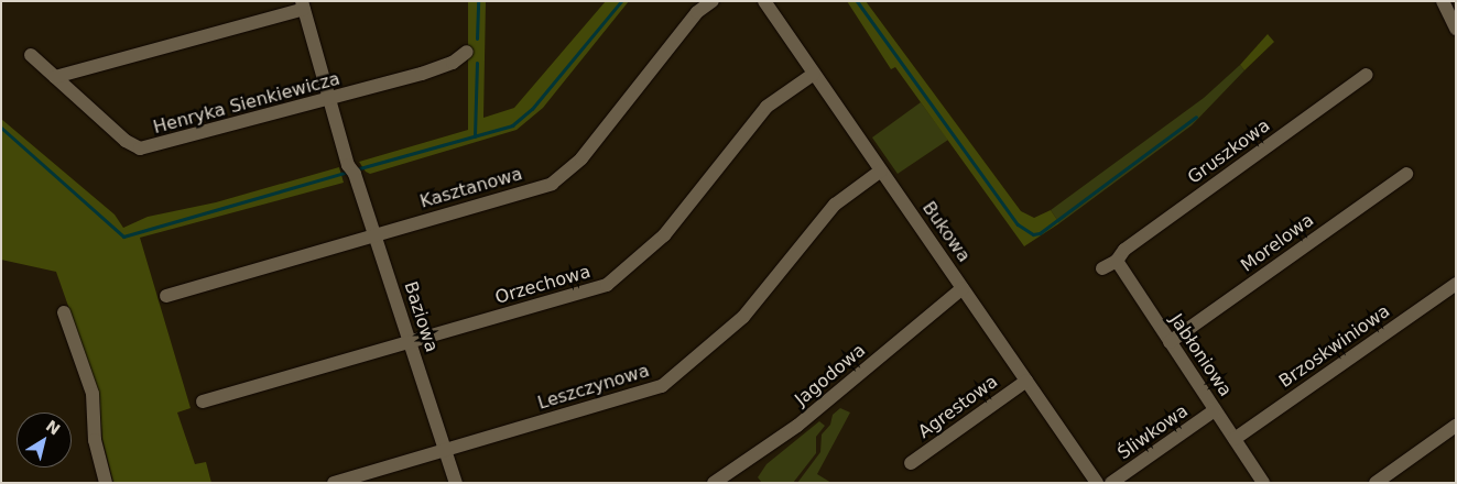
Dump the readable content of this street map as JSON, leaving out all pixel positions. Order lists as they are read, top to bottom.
{
  "streets": {
    "street": [
      "Henryka Sienkiewicza",
      "Gruszkowa",
      "Kasztanowa",
      "Bukowa",
      "Morelowa",
      "Orzechowa",
      "Baziowa",
      "Brzoskwiniowa",
      "Jabłoniowa",
      "Jagodowa",
      "Leszczynowa",
      "Agrestowa",
      "Śliwkowa"
    ]
  },
  "crossings": [
    ["Henryka Sienkiewicza", "Baziowa"],
    ["Gruszkowa", "Jabłoniowa"],
    ["Kasztanowa", "Baziowa"],
    ["Bukowa", "Orzechowa"],
    ["Bukowa", "Jagodowa"],
    ["Bukowa", "Leszczynowa"],
    ["Bukowa", "Agrestowa"],
    ["Morelowa", "Jabłoniowa"],
    ["Orzechowa", "Baziowa"],
    ["Baziowa", "Leszczynowa"],
    ["Brzoskwiniowa", "Jabłoniowa"],
    ["Jabłoniowa", "Śliwkowa"]
  ],
  "north": "top right"
}
